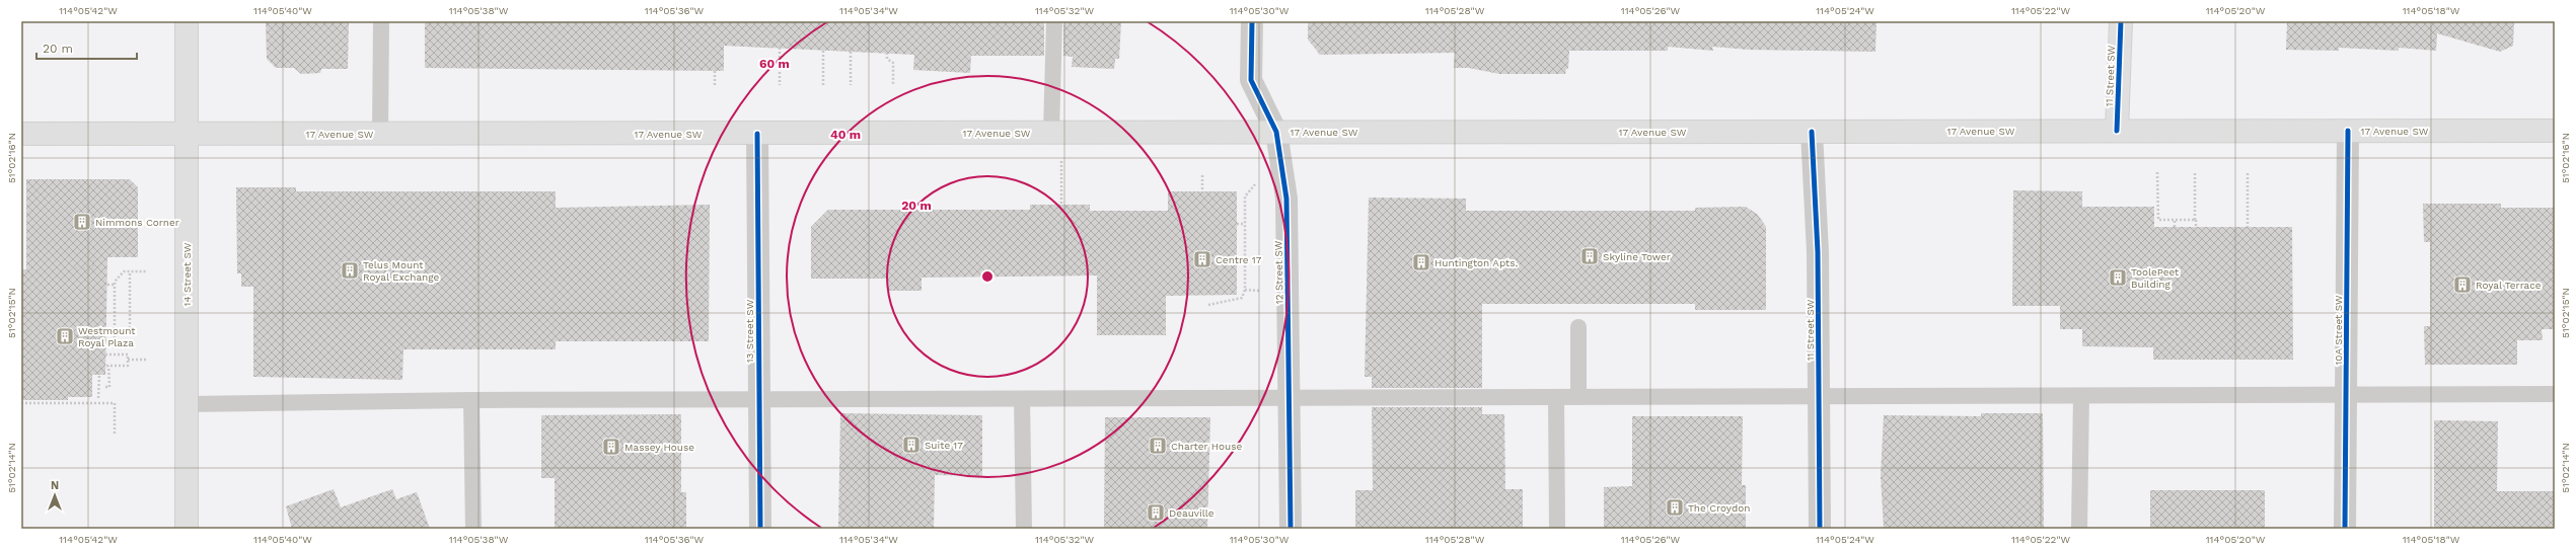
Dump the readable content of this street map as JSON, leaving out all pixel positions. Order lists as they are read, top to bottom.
{
  "streets": {
    "main road": ["11 Street SW", "17 Avenue SW", "14 Street SW"],
    "street": ["12 Street SW", "10A Street SW", "13 Street SW"]
  },
  "crossings": [
    ["11 Street SW", "17 Avenue SW"],
    ["17 Avenue SW", "12 Street SW"],
    ["17 Avenue SW", "14 Street SW"],
    ["17 Avenue SW", "10A Street SW"],
    ["17 Avenue SW", "13 Street SW"]
  ],
  "places": {
    "building": [
      "Nimmons Corner",
      "Skyline Tower",
      "Centre 17",
      "Huntington Apts.",
      "Telus Mount Royal Exchange",
      "ToolePeet Building",
      "Royal Terrace",
      "Westmount Royal Plaza",
      "Suite 17",
      "Charter House",
      "Massey House",
      "The Croydon",
      "Deauville"
    ]
  },
  "scale_bar": "20 m",
  "north": "top",
  "coordinates": [
    "114°05'42\"W",
    "114°05'40\"W",
    "114°05'38\"W",
    "114°05'36\"W",
    "114°05'34\"W",
    "114°05'32\"W",
    "114°05'30\"W",
    "114°05'28\"W",
    "114°05'26\"W",
    "114°05'24\"W",
    "114°05'22\"W",
    "114°05'20\"W",
    "114°05'18\"W",
    "51°02'16\"N",
    "51°02'15\"N",
    "51°02'14\"N"
  ],
  "rings": ["60 m", "40 m", "20 m"]
}
